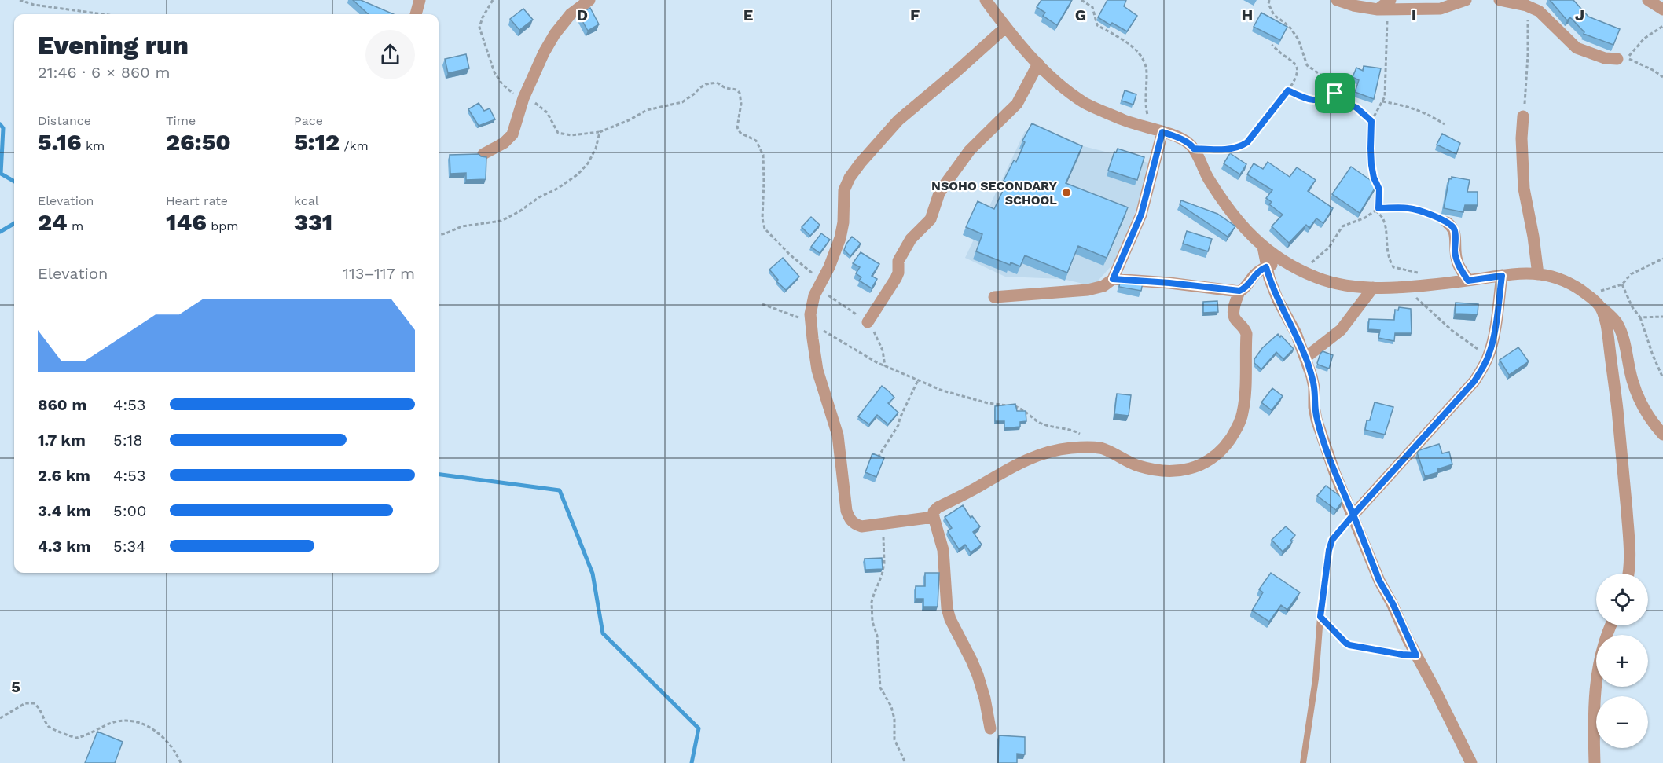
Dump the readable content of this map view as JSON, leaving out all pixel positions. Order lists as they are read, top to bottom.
{
  "places": ["NSOHO SECONDARY SCHOOL"],
  "page": {
    "heading": ["Evening run", "21:46 · 6 × 860 m"],
    "stats": [
      ["Distance", "5.16 km"],
      ["Time", "26:50"],
      ["Pace", "5:12 /km"],
      ["Elevation", "24 m"],
      ["Heart rate", "146 bpm"],
      ["kcal", "331"]
    ],
    "chart": ["Elevation", "113–117 m"],
    "list": [
      {
        "name": "860 m",
        "note": "4:53"
      },
      {
        "name": "1.7 km",
        "note": "5:18"
      },
      {
        "name": "2.6 km",
        "note": "4:53"
      },
      {
        "name": "3.4 km",
        "note": "5:00"
      },
      {
        "name": "4.3 km",
        "note": "5:34"
      }
    ],
    "map_buttons": ["+", "−"]
  },
  "grid": {
    "columns": [
      "D",
      "E",
      "F",
      "G",
      "H",
      "I",
      "J"
    ],
    "rows": ["5"]
  }
}
